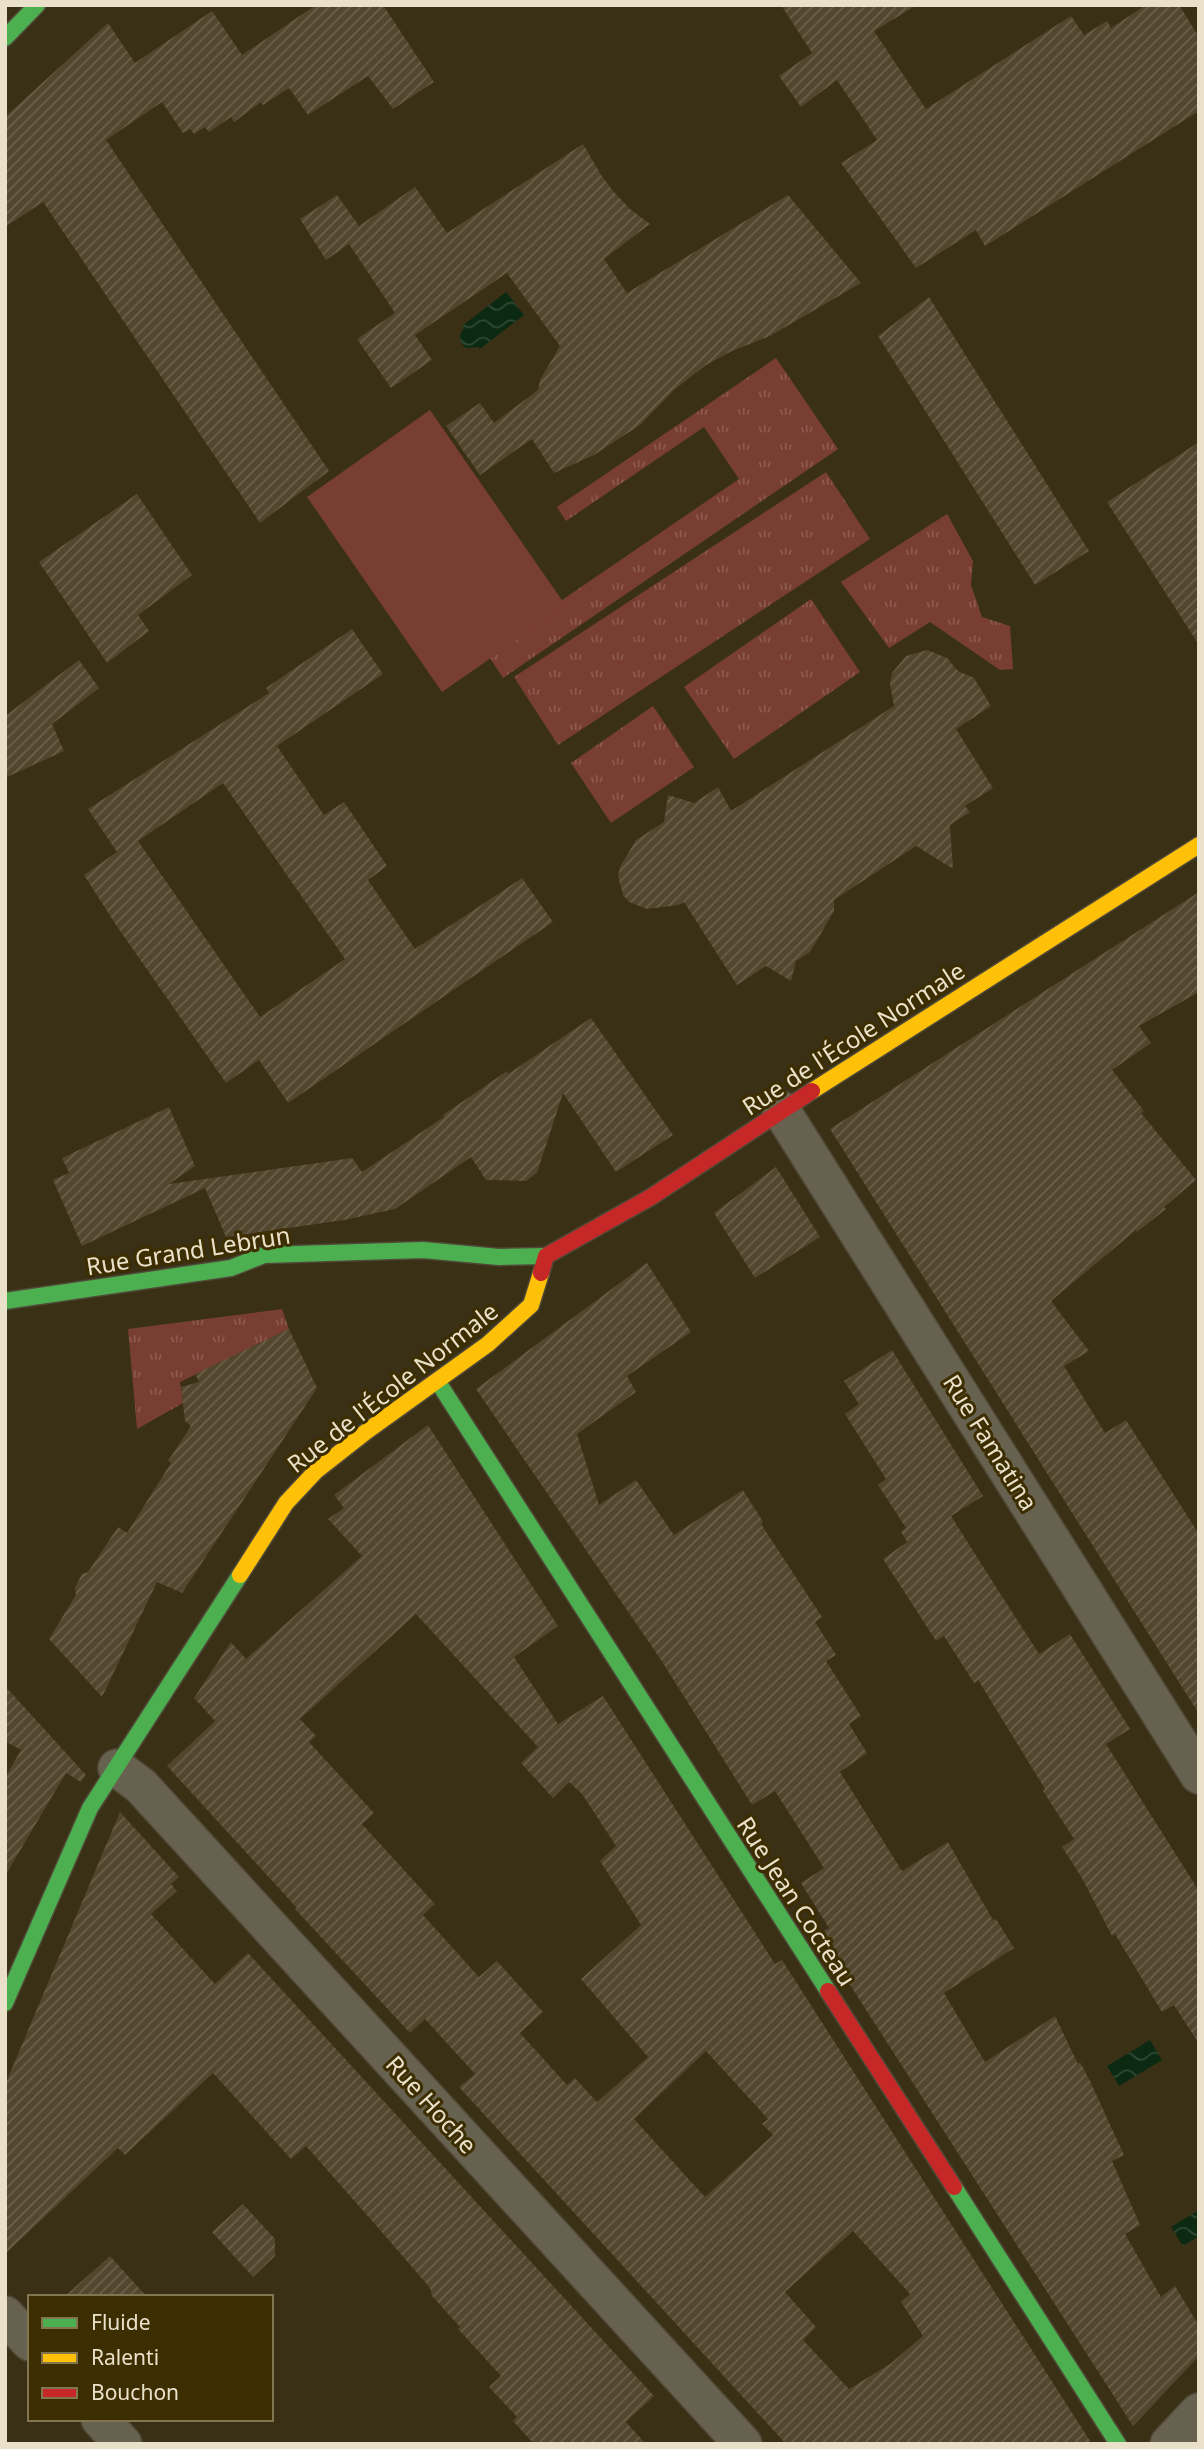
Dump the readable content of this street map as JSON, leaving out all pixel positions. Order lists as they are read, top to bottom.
{
  "streets": {
    "street": [
      "Rue de l'École Normale",
      "Rue Grand Lebrun",
      "Rue Famatina",
      "Rue Jean Cocteau",
      "Rue Hoche"
    ]
  },
  "crossings": [
    ["Rue de l'École Normale", "Rue Grand Lebrun"],
    ["Rue de l'École Normale", "Rue Famatina"],
    ["Rue de l'École Normale", "Rue Jean Cocteau"],
    ["Rue de l'École Normale", "Rue Hoche"]
  ],
  "legend": ["Fluide", "Ralenti", "Bouchon"]
}
